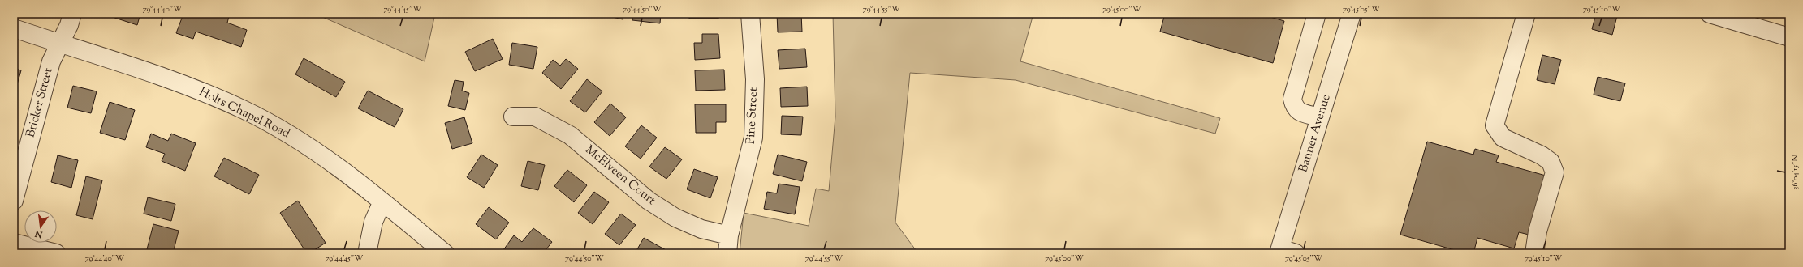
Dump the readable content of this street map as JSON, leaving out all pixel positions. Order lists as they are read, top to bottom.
{
  "streets": {
    "street": [
      "Bricker Street",
      "Holts Chapel Road",
      "Pine Street",
      "Banner Avenue",
      "McElveen Court"
    ]
  },
  "crossings": [
    ["Bricker Street", "Holts Chapel Road"],
    ["Pine Street", "McElveen Court"]
  ],
  "north": "bottom",
  "coordinates": [
    "79°44'40\"W",
    "79°44'45\"W",
    "79°44'50\"W",
    "79°44'55\"W",
    "79°45'00\"W",
    "79°45'05\"W",
    "79°45'10\"W",
    "36°04'15\"N"
  ]
}
